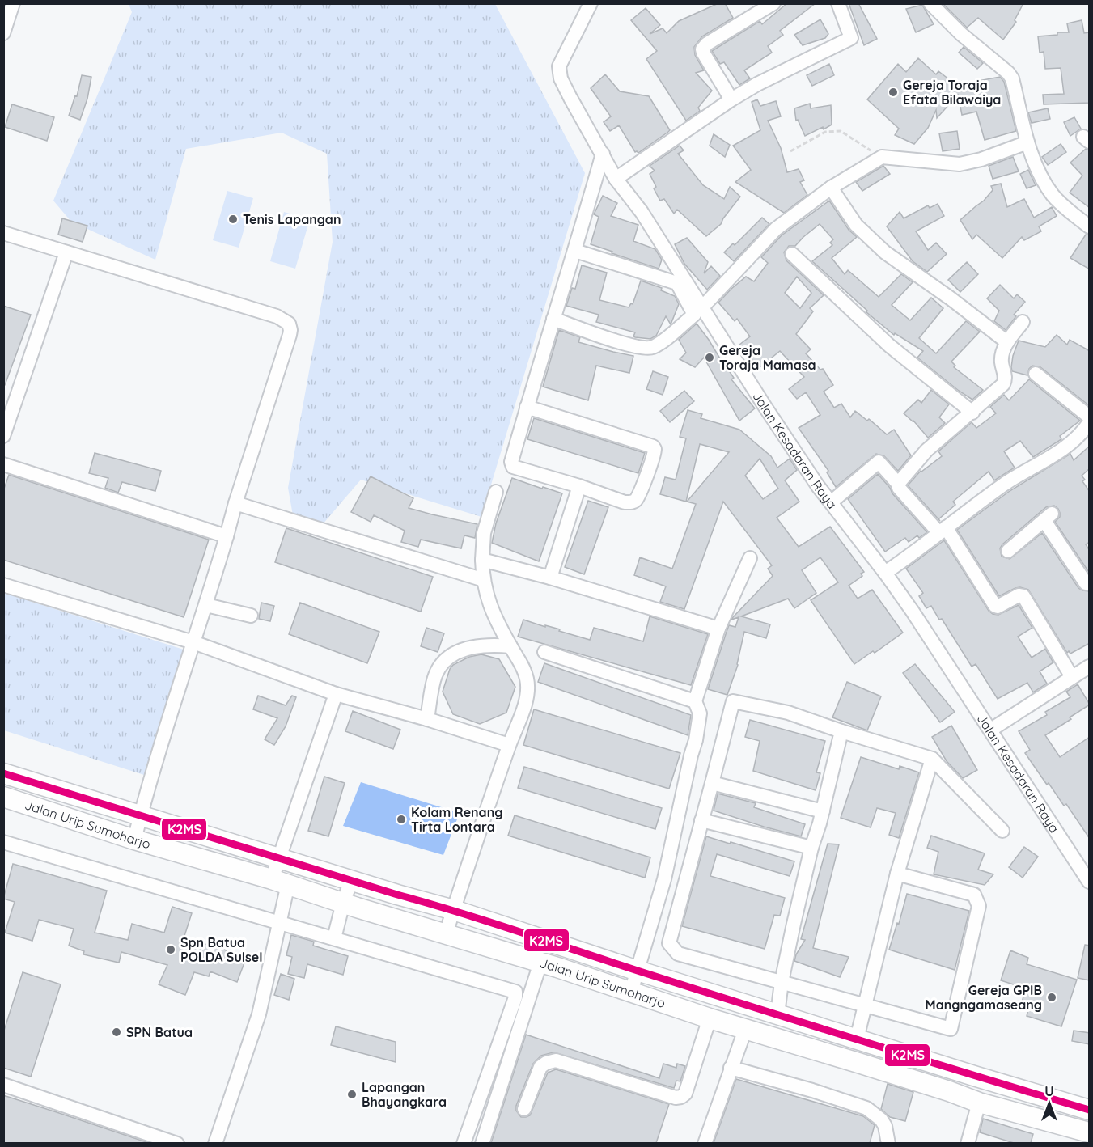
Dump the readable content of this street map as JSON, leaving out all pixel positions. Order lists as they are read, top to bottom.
{
  "streets": {
    "highway": ["Jalan Urip Sumoharjo"],
    "street": ["Jalan Kesadaran Raya"]
  },
  "places": [
    "Gereja Toraja Efata Bilawaiya",
    "Tenis Lapangan",
    "Gereja Toraja Mamasa",
    "Kolam Renang Tirta Lontara",
    "Spn Batua POLDA Sulsel",
    "Gereja GPIB Mangngamaseang",
    "SPN Batua",
    "Lapangan Bhayangkara"
  ],
  "lines": ["transit line K2MS"],
  "north": "top"
}
